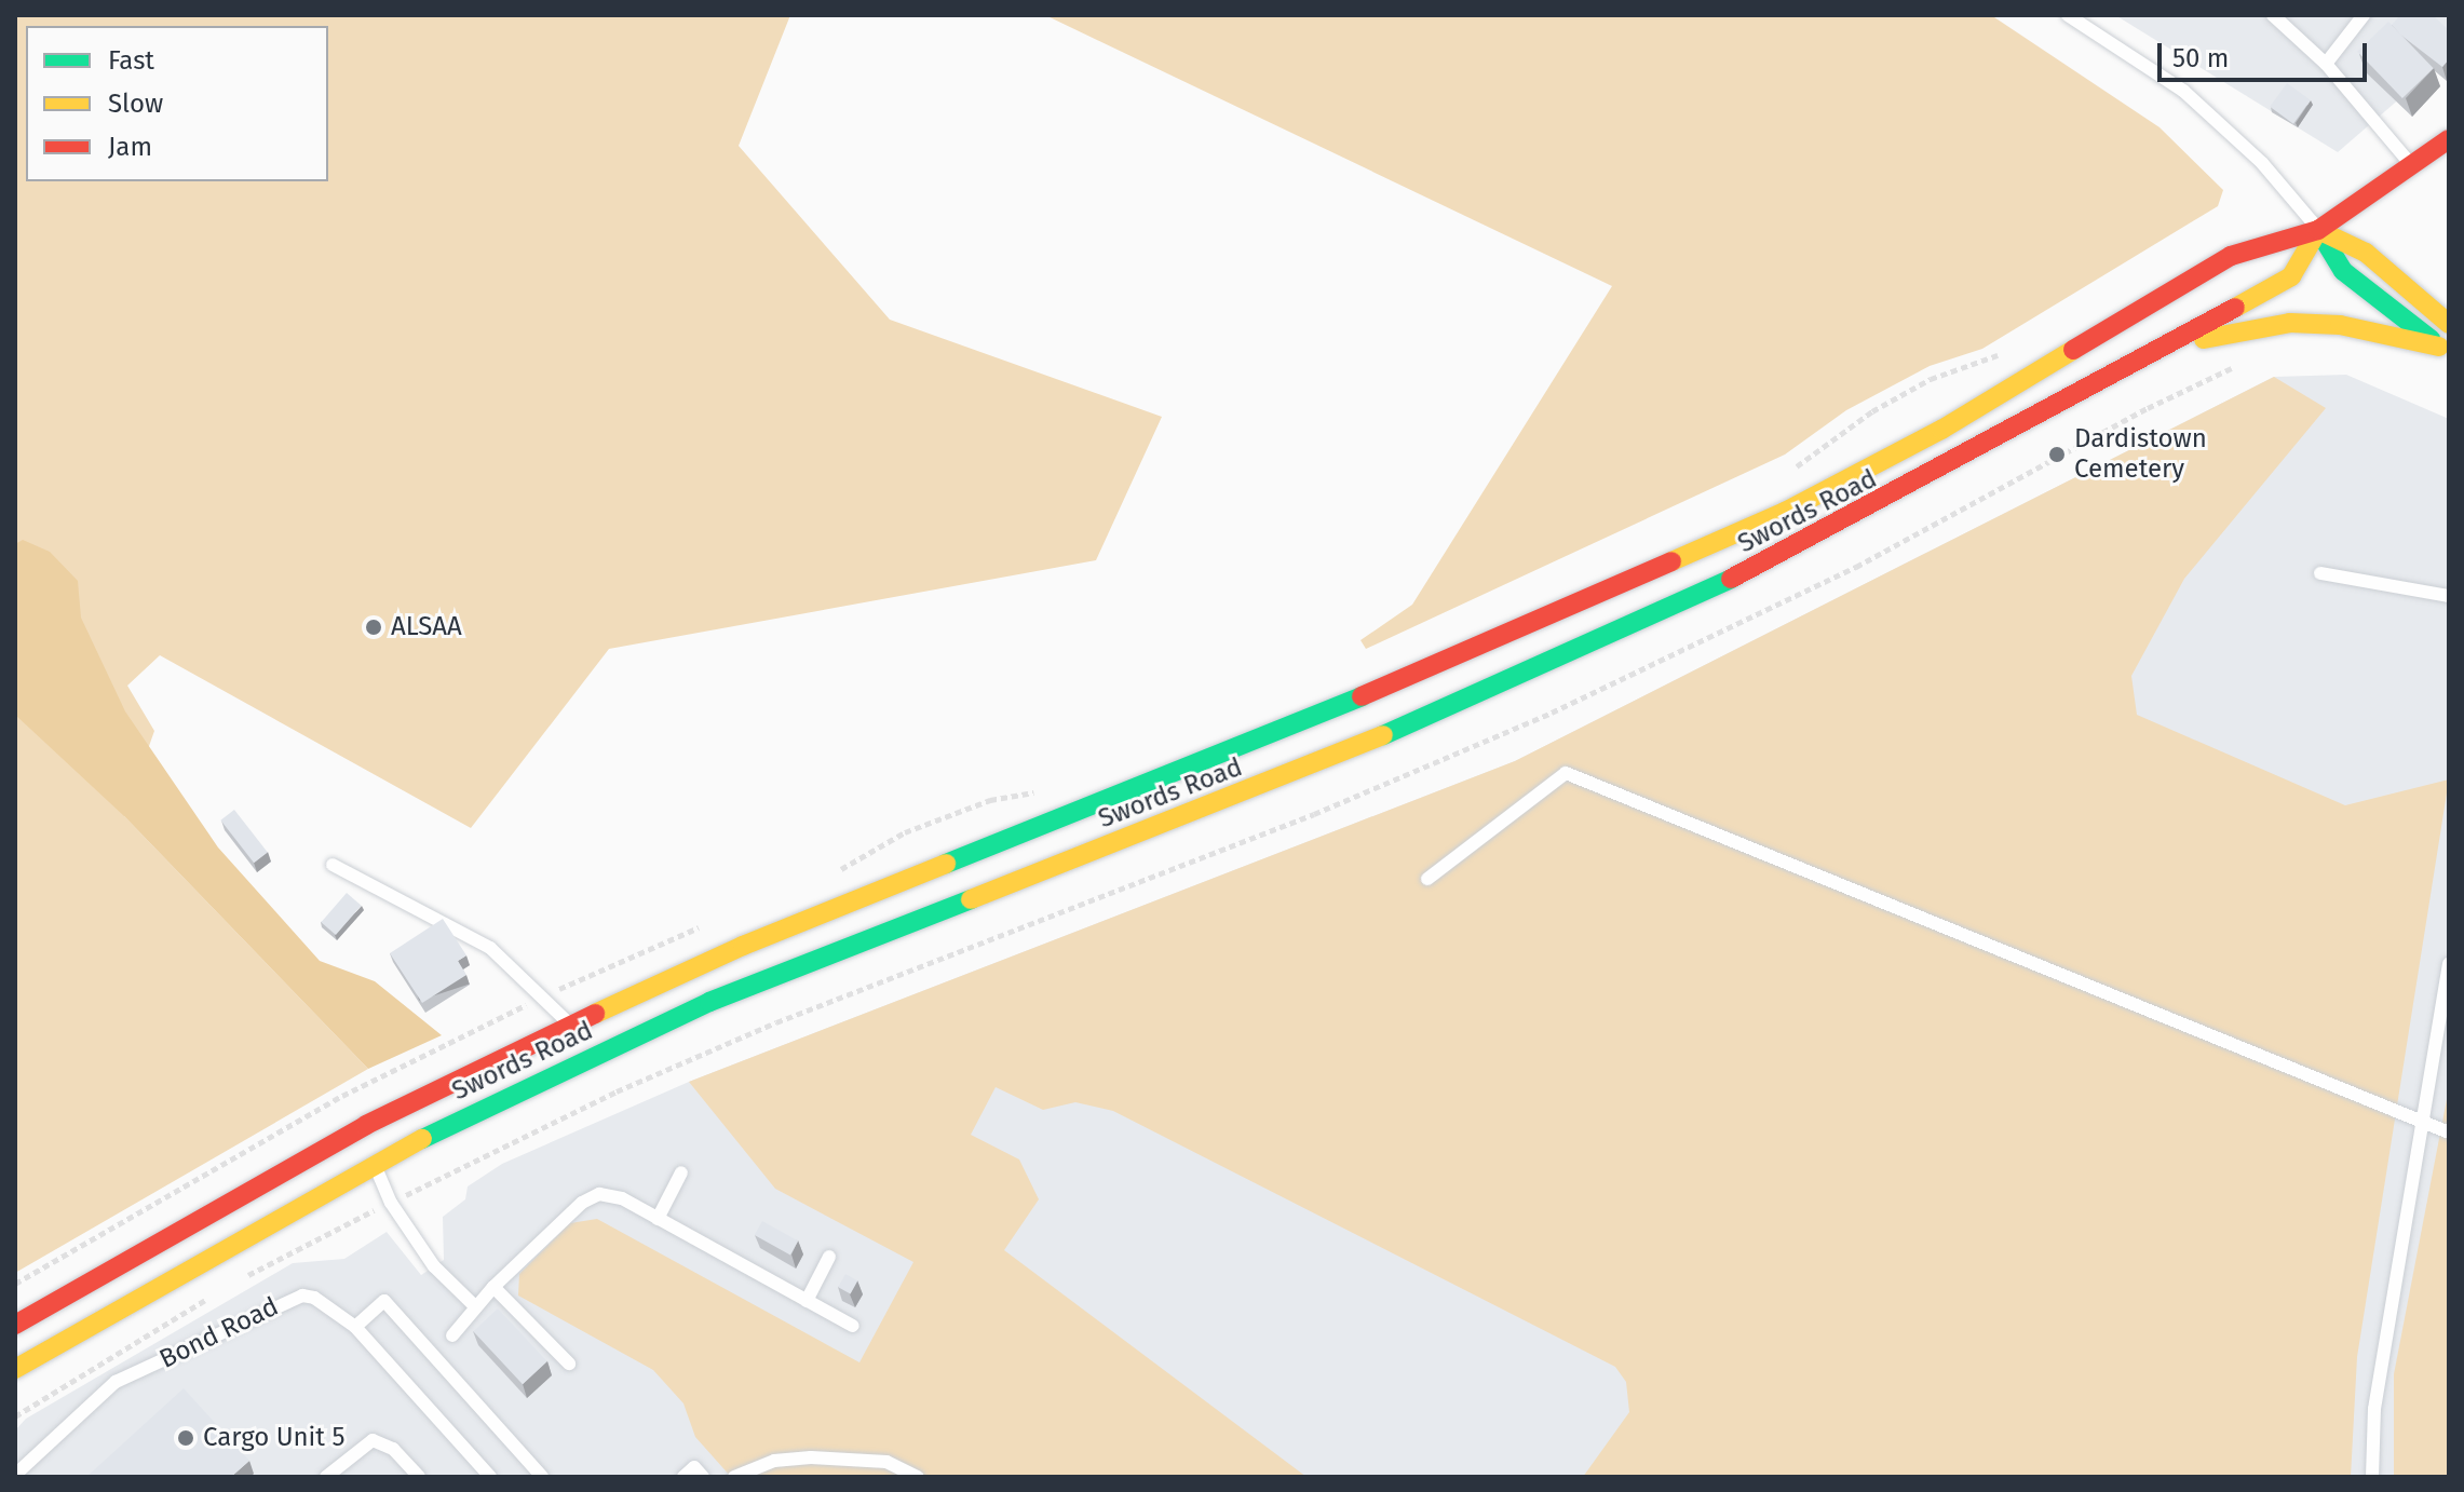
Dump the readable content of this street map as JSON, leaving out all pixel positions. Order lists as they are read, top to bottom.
{
  "streets": {
    "main road": ["Swords Road"],
    "lane": ["Bond Road"]
  },
  "places": ["Dardistown Cemetery", "ALSAA", "Cargo Unit 5"],
  "legend": ["Fast", "Slow", "Jam"],
  "scale_bar": "50 m"
}
